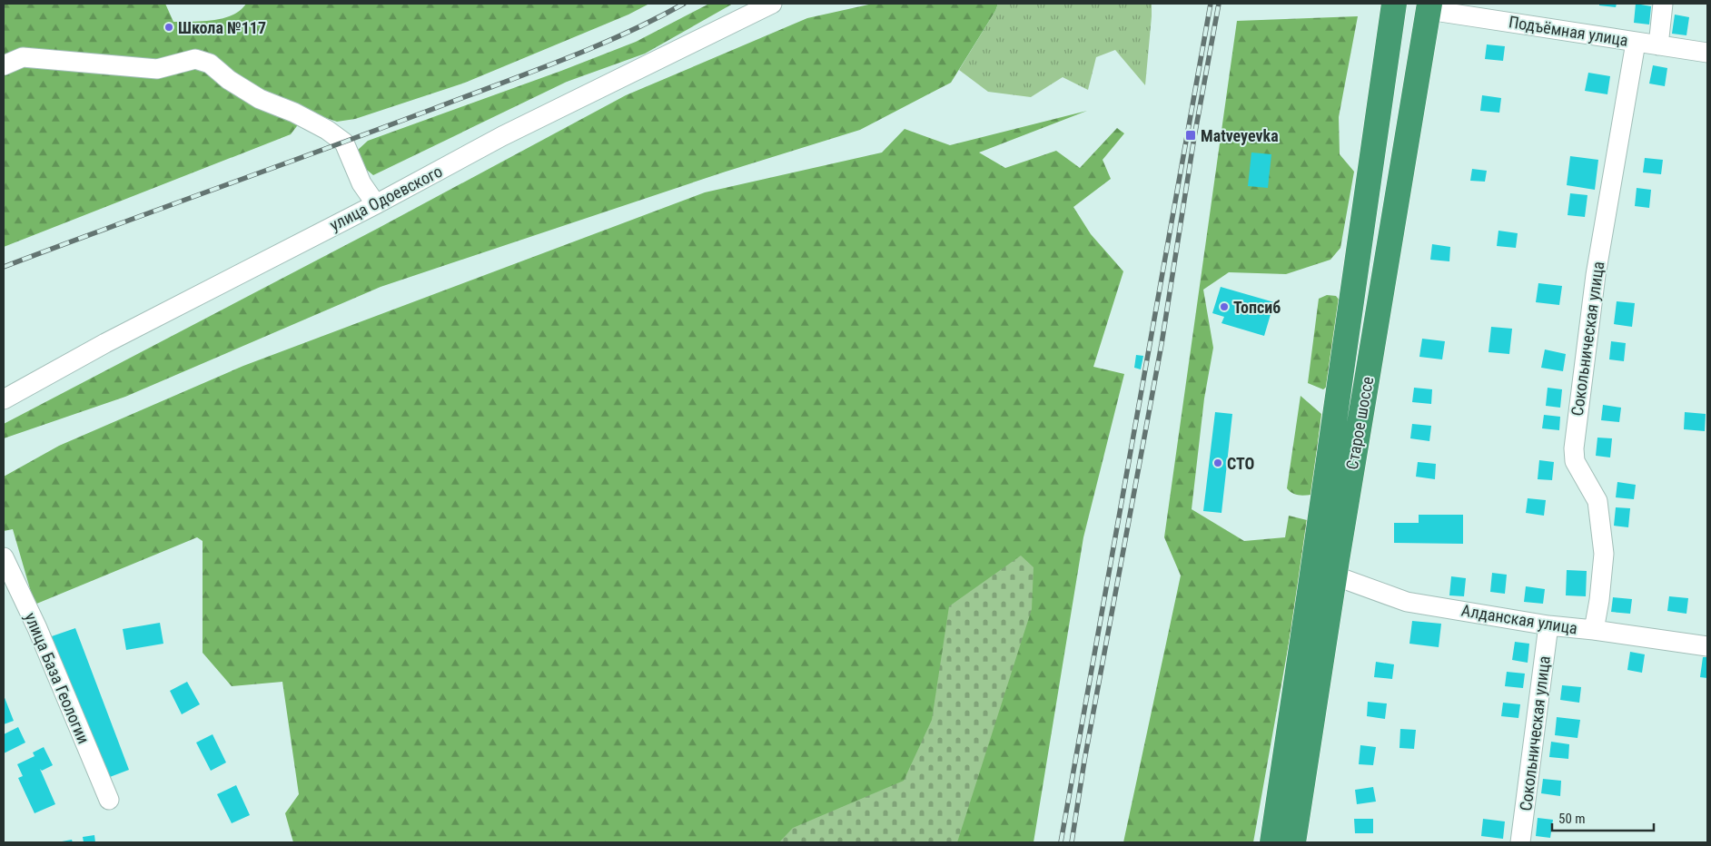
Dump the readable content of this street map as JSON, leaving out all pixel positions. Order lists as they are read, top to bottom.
{
  "streets": {
    "highway": ["Старое шоссе"],
    "street": [
      "Подъёмная улица",
      "улица Одоевского",
      "Сокольническая улица",
      "Алданская улица",
      "улица База Геологии"
    ]
  },
  "crossings": [
    ["Подъёмная улица", "Сокольническая улица"],
    ["Подъёмная улица", "Старое шоссе"],
    ["Сокольническая улица", "Алданская улица"],
    ["Старое шоссе", "Алданская улица"]
  ],
  "places": {
    "other": ["Школа №117", "Топсиб", "СТО"],
    "transit": ["Matveyevka"]
  },
  "scale_bar": "50 m"
}
